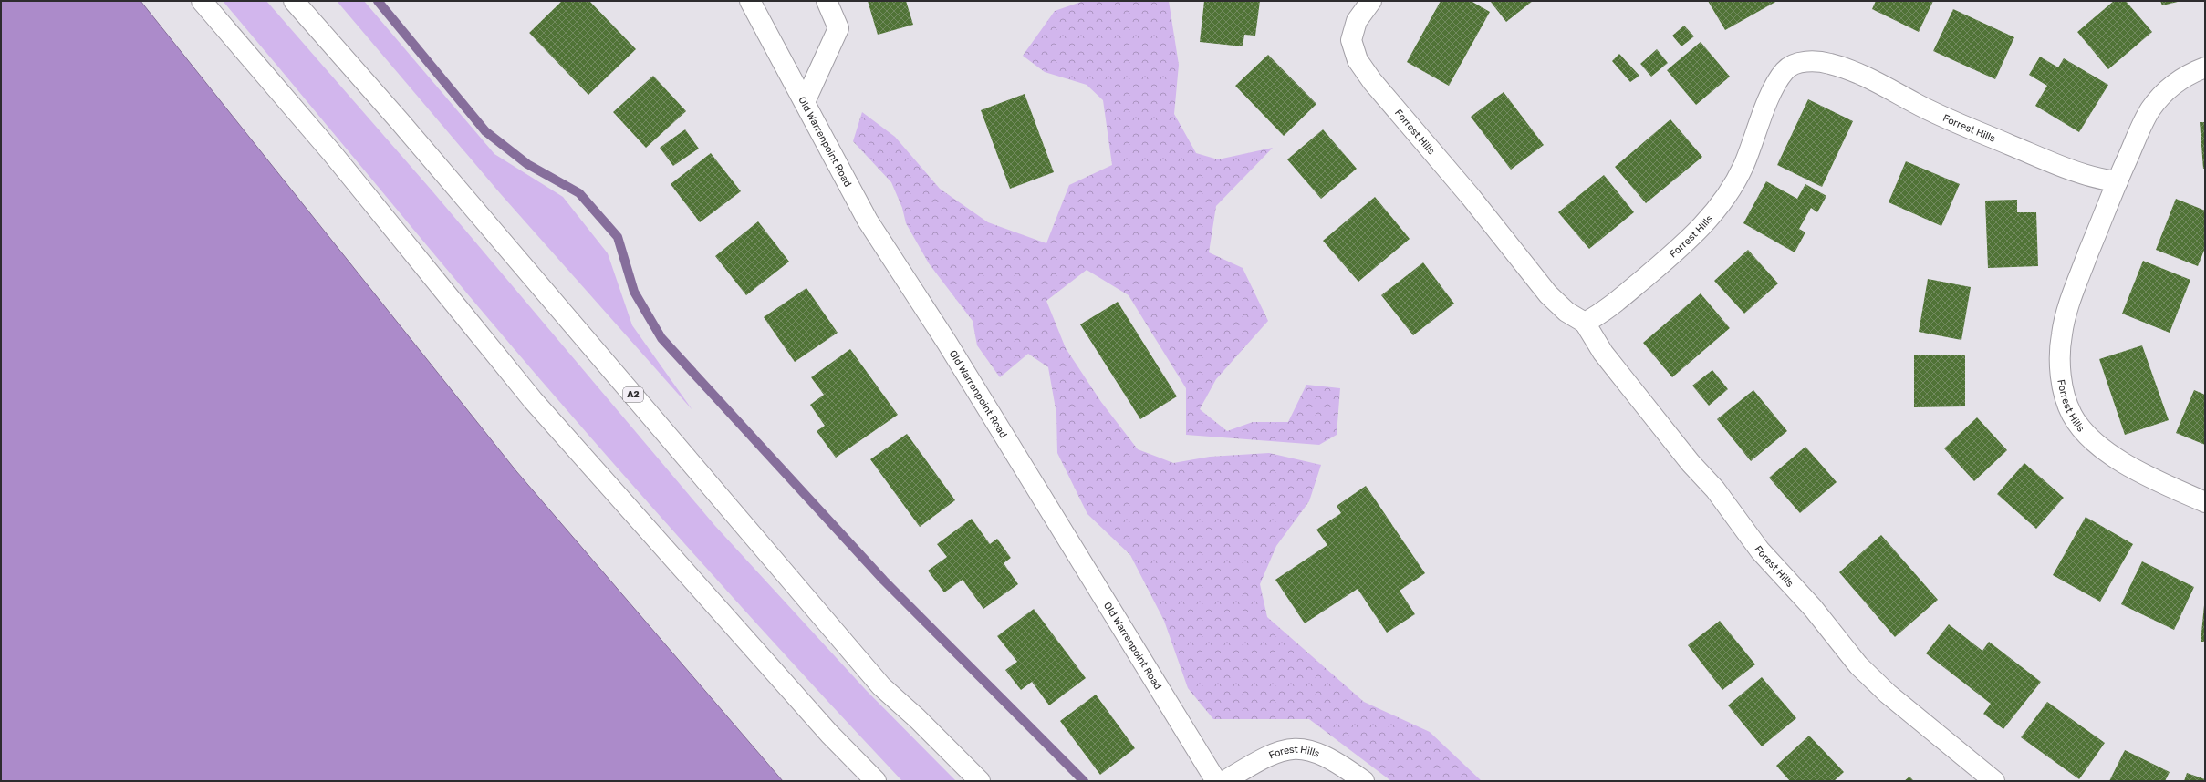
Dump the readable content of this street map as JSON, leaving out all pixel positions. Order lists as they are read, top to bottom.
{
  "streets": {
    "main road": [
      "Forrest Hills",
      "Old Warrenpoint Road",
      "A2",
      "Forest Hills"
    ]
  },
  "crossings": [
    ["Forrest Hills", "Forest Hills"]
  ]
}
